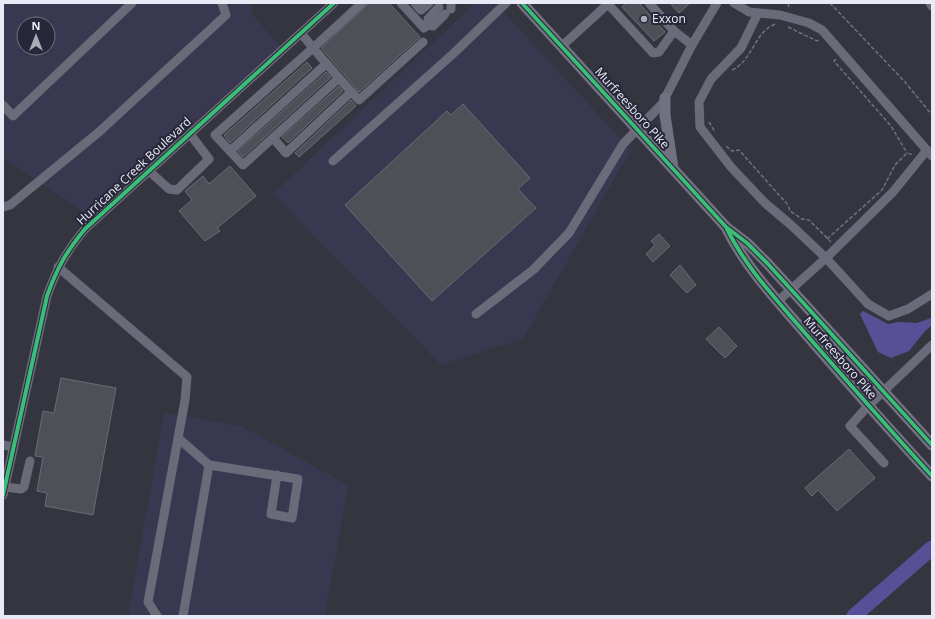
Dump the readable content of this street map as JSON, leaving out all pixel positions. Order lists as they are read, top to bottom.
{
  "streets": {
    "main road": ["Murfreesboro Pike"],
    "street": ["Hurricane Creek Boulevard"]
  },
  "places": ["Exxon"],
  "north": "top"
}
